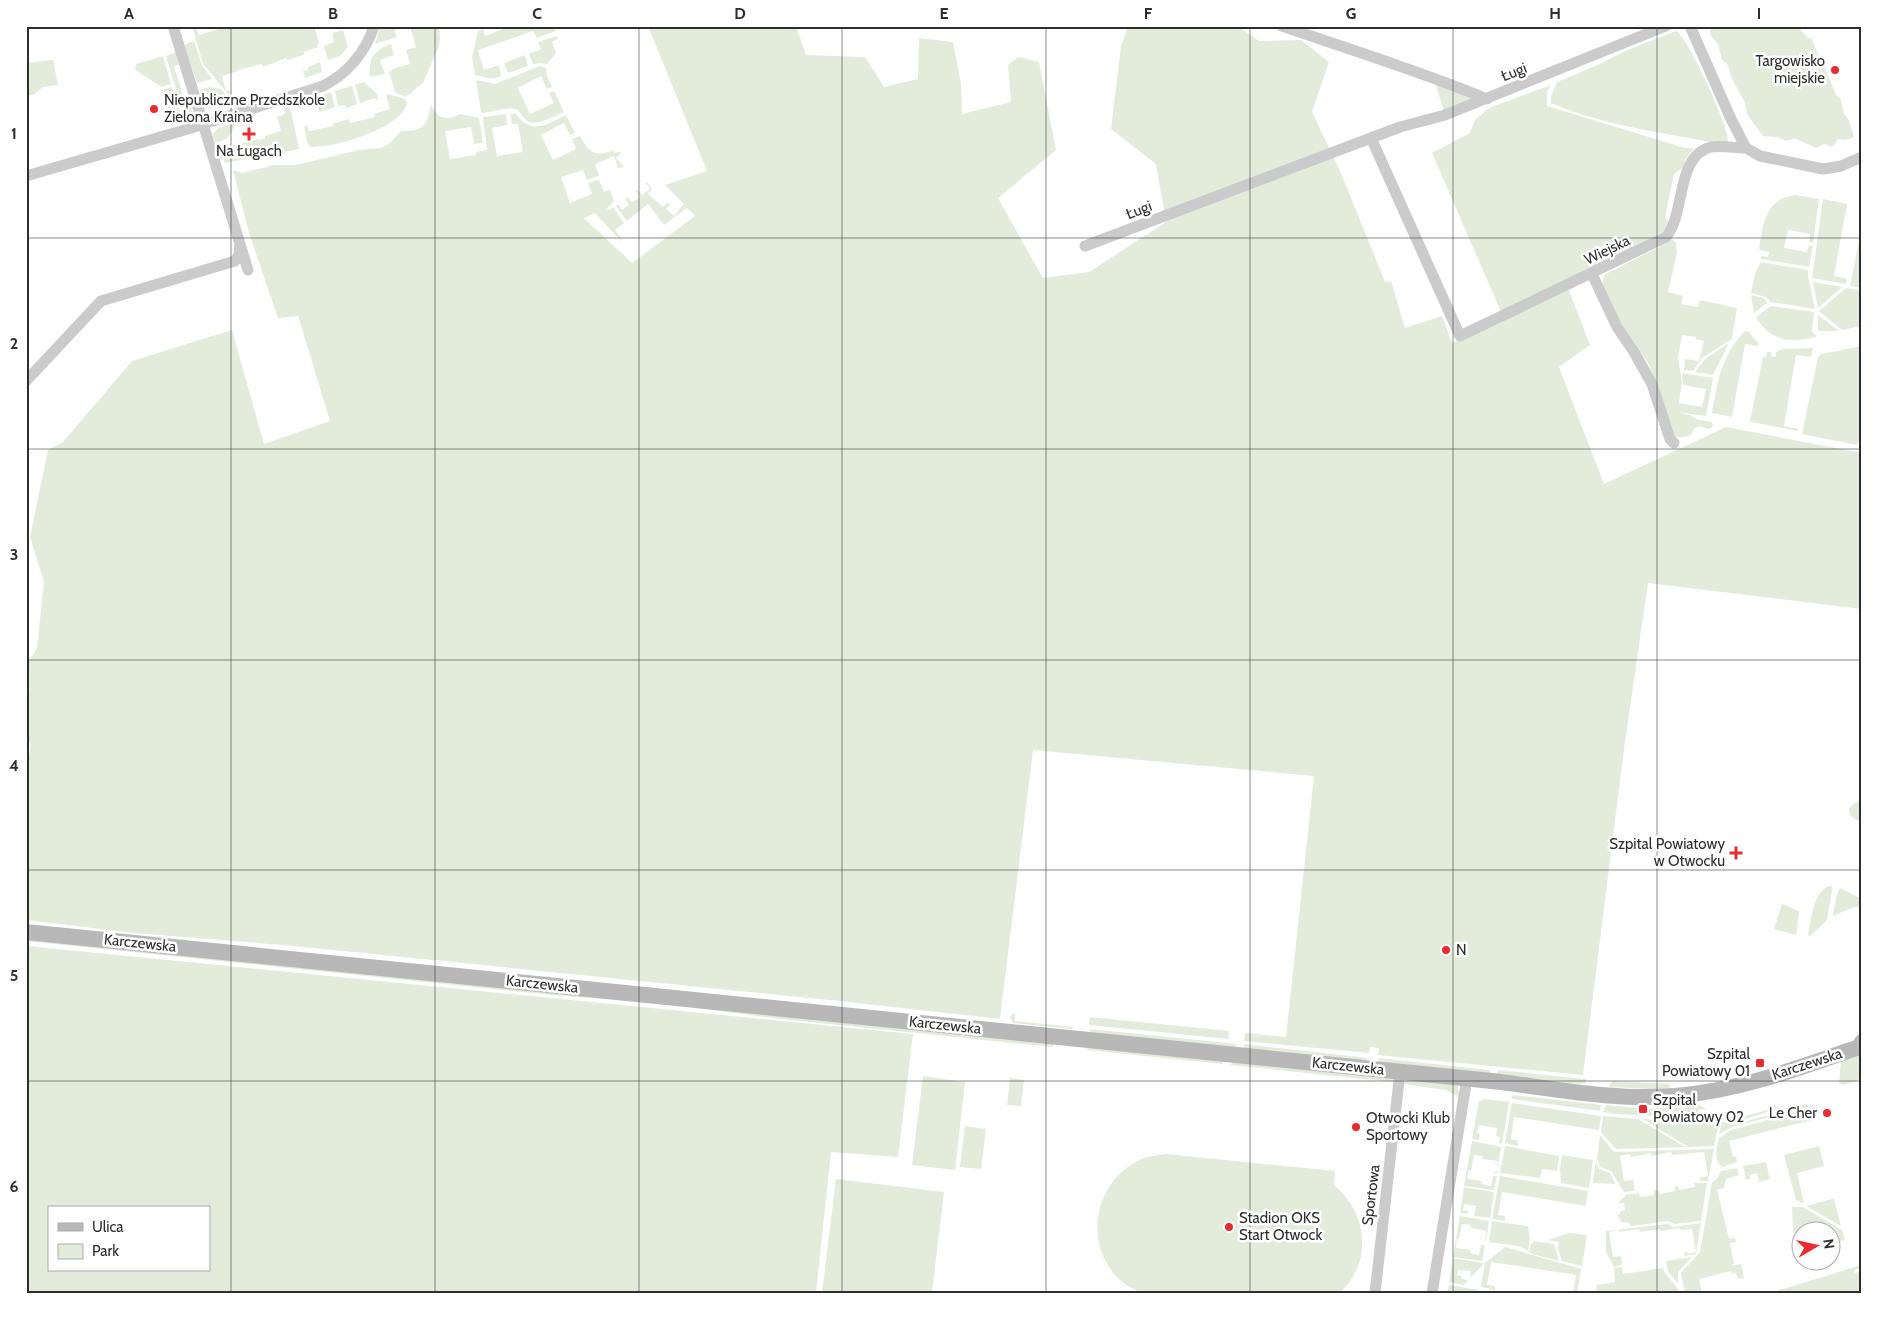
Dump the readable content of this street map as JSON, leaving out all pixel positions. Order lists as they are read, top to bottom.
{
  "streets": {
    "main road": ["Karczewska"],
    "street": ["Ługi", "Wiejska", "Sportowa"]
  },
  "crossings": [
    ["Ługi", "Wiejska"],
    ["Karczewska", "Sportowa"]
  ],
  "places": {
    "other": [
      "Targowisko miejskie",
      "Niepubliczne Przedszkole Zielona Kraina",
      "N",
      "Le Cher",
      "Otwocki Klub Sportowy",
      "Stadion OKS Start Otwock"
    ],
    "health": ["Na Ługach", "Szpital Powiatowy w Otwocku"],
    "transit": ["Szpital Powiatowy 01", "Szpital Powiatowy 02"]
  },
  "legend": ["Ulica", "Park"],
  "north": "right",
  "grid": {
    "columns": [
      "A",
      "B",
      "C",
      "D",
      "E",
      "F",
      "G",
      "H",
      "I"
    ],
    "rows": [
      "1",
      "2",
      "3",
      "4",
      "5",
      "6"
    ]
  }
}
